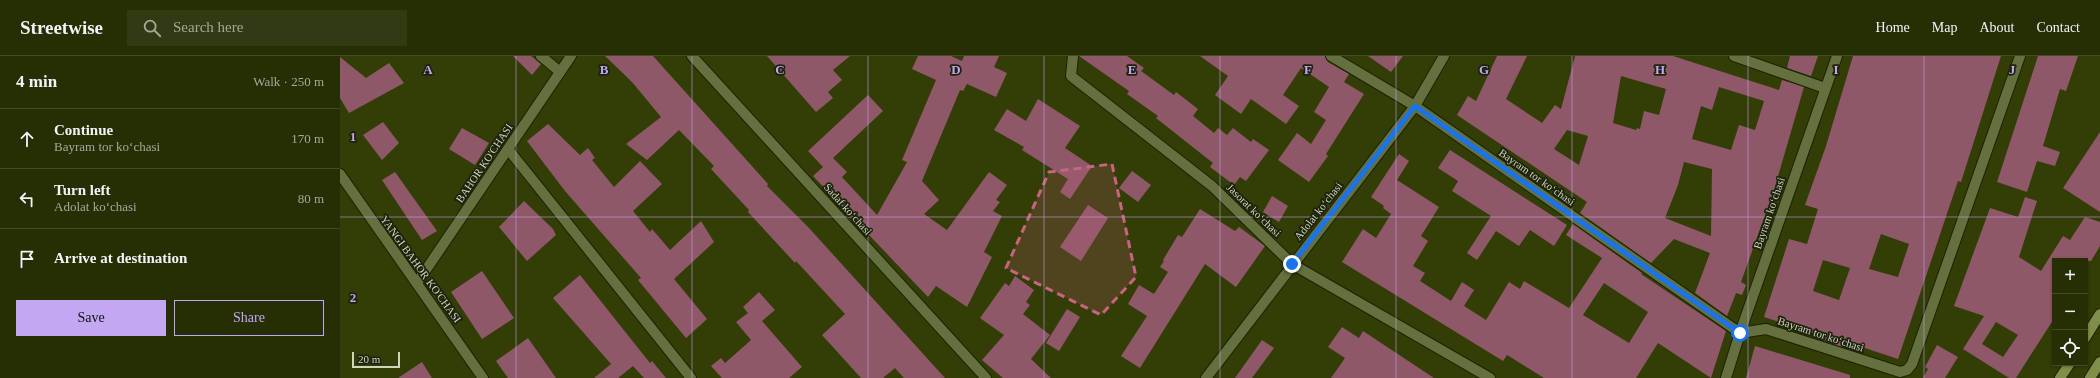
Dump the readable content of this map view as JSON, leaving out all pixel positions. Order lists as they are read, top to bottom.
{
  "streets": {
    "street": [
      "BAHOR KO'CHASI",
      "Bayram tor koʻchasi",
      "Sadaf koʻchasi",
      "Jasorat koʻchasi",
      "Adolat koʻchasi",
      "Bayram koʻchasi",
      "YANGI BAHOR KO'CHASI"
    ]
  },
  "crossings": [
    ["BAHOR KO'CHASI", "YANGI BAHOR KO'CHASI"],
    ["Bayram tor koʻchasi", "Adolat koʻchasi"],
    ["Bayram tor koʻchasi", "Bayram koʻchasi"],
    ["Jasorat koʻchasi", "Adolat koʻchasi"]
  ],
  "scale_bar": "20 m",
  "page": {
    "header": "Streetwise",
    "search": "Search here",
    "nav": [
      "Home",
      "Map",
      "About",
      "Contact"
    ],
    "heading": ["4 min", "Walk · 250 m"],
    "list": [
      ["Continue", "Bayram tor koʻchasi", "170 m"],
      ["Turn left", "Adolat koʻchasi", "80 m"],
      "Arrive at destination"
    ],
    "map_buttons": ["+", "−"],
    "buttons": ["Save", "Share"],
    "scale": "20 m"
  },
  "grid": {
    "columns": [
      "A",
      "B",
      "C",
      "D",
      "E",
      "F",
      "G",
      "H",
      "I",
      "J"
    ],
    "rows": ["1", "2"]
  }
}
